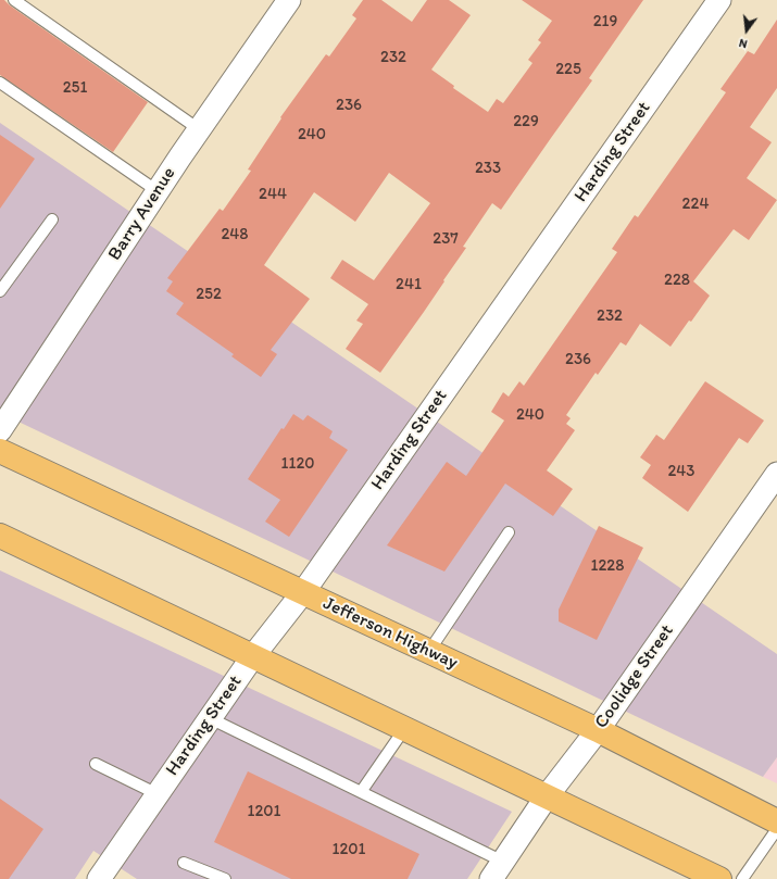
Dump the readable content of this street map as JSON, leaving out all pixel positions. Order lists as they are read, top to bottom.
{
  "streets": {
    "main road": ["Jefferson Highway"],
    "street": ["Harding Street", "Barry Avenue", "Coolidge Street"]
  },
  "crossings": [
    ["Harding Street", "Jefferson Highway"],
    ["Jefferson Highway", "Coolidge Street"]
  ],
  "house_numbers": [
    "219",
    "232",
    "225",
    "251",
    "236",
    "229",
    "240",
    "233",
    "244",
    "224",
    "248",
    "237",
    "228",
    "241",
    "252",
    "232",
    "236",
    "240",
    "1120",
    "243",
    "1228",
    "1201",
    "1201"
  ],
  "north": "bottom"
}
